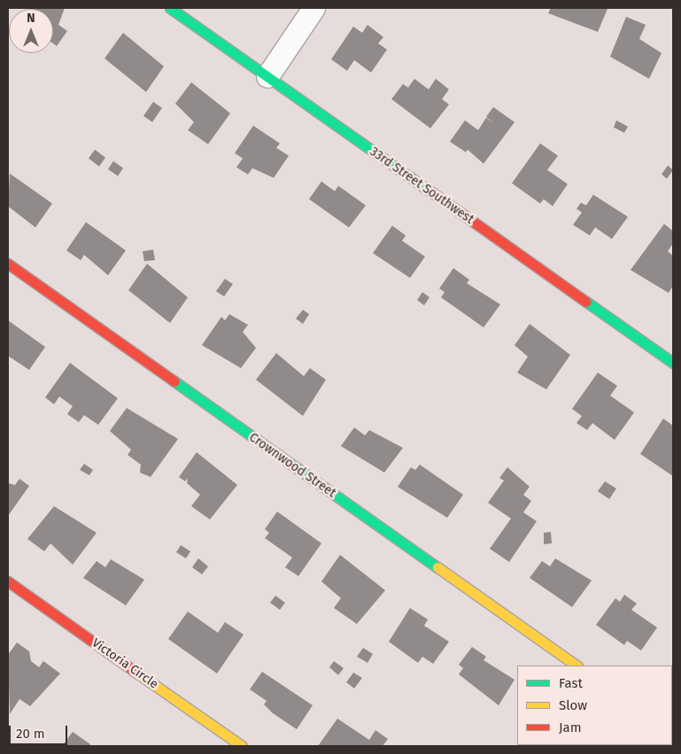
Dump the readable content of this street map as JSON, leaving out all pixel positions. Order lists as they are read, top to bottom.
{
  "streets": {
    "street": ["33rd Street Southwest", "Crownwood Street", "Victoria Circle"]
  },
  "legend": ["Fast", "Slow", "Jam"],
  "scale_bar": "20 m",
  "north": "top"
}
